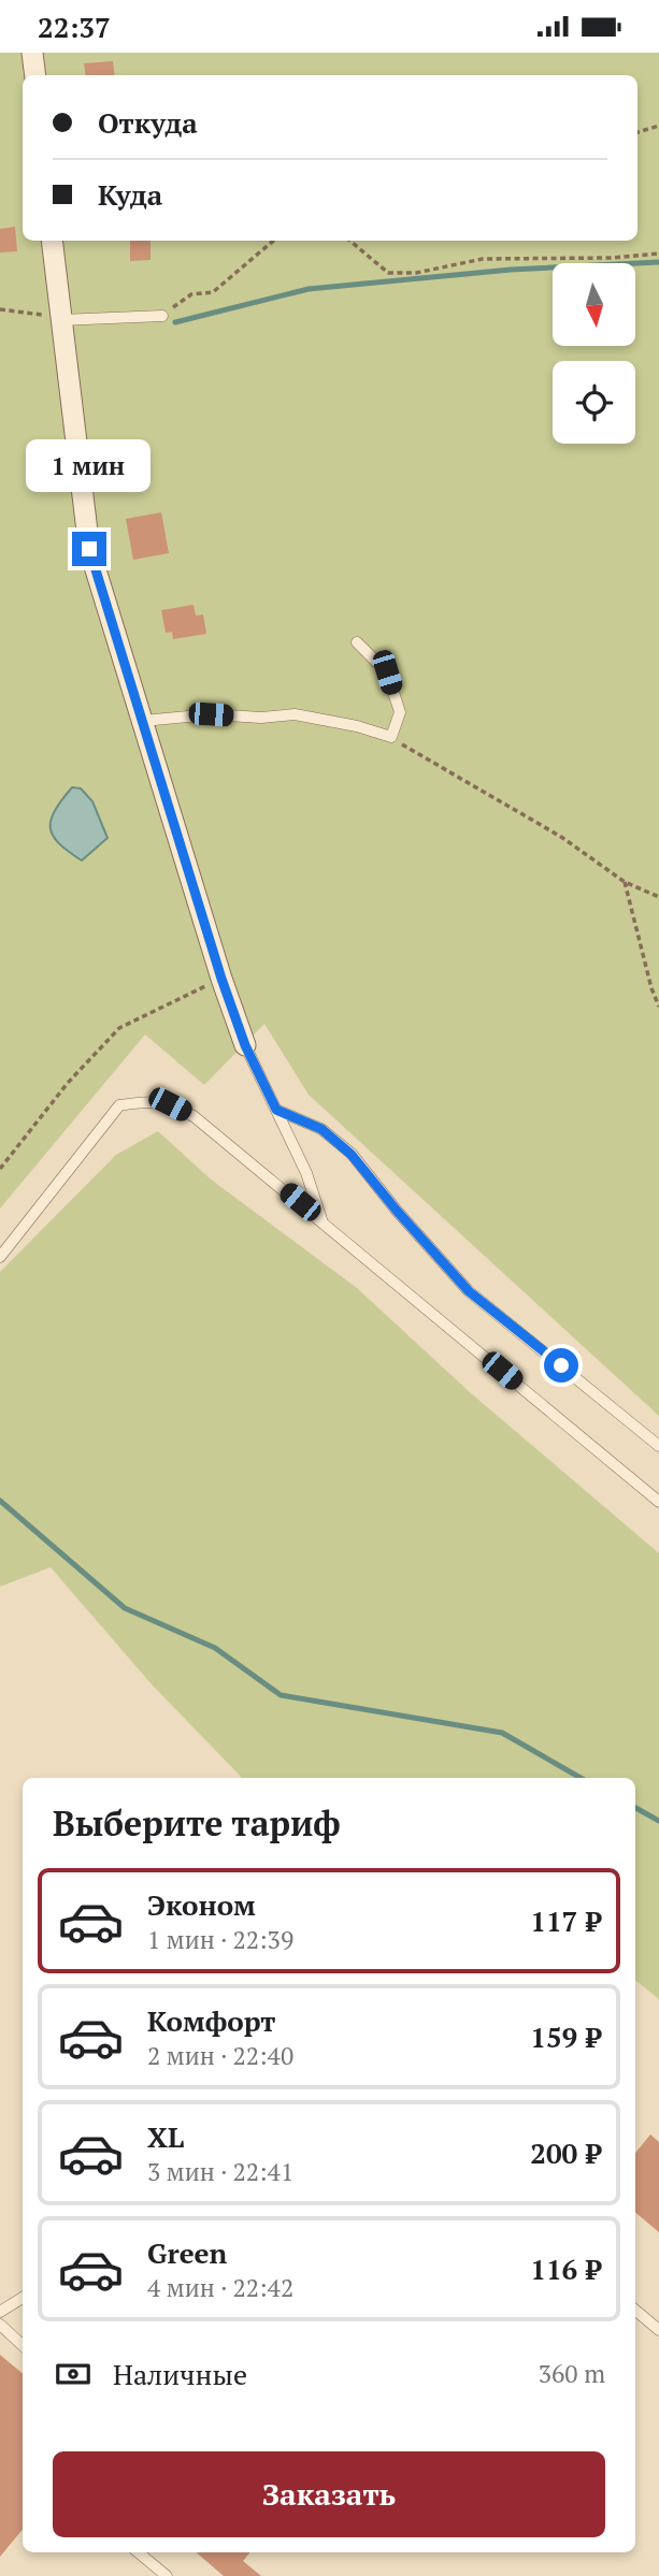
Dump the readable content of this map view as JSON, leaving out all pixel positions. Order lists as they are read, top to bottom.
{
  "north": "bottom",
  "page": {
    "status": "22:37",
    "banner": ["Откуда", "Куда"],
    "bubble": "1 мин",
    "heading": "Выберите тариф",
    "list": [
      {
        "name": "Эконом",
        "note": "1 мин · 22:39",
        "value": "117 ₽"
      },
      {
        "name": "Комфорт",
        "note": "2 мин · 22:40",
        "value": "159 ₽"
      },
      {
        "name": "XL",
        "note": "3 мин · 22:41",
        "value": "200 ₽"
      },
      {
        "name": "Green",
        "note": "4 мин · 22:42",
        "value": "116 ₽"
      }
    ],
    "pay": ["Наличные", "360 m"],
    "buttons": "Заказать"
  }
}
